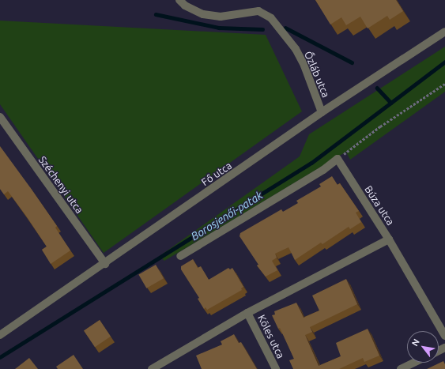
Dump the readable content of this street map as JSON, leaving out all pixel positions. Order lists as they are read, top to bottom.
{
  "streets": {
    "street": [
      "Őzláb utca",
      "Fő utca",
      "Széchenyi utca",
      "Búza utca",
      "Köles utca"
    ]
  },
  "crossings": [
    ["Őzláb utca", "Fő utca"],
    ["Fő utca", "Széchenyi utca"],
    ["Búza utca", "Köles utca"]
  ],
  "water": ["Borosjenői-patak"],
  "north": "top left"
}
